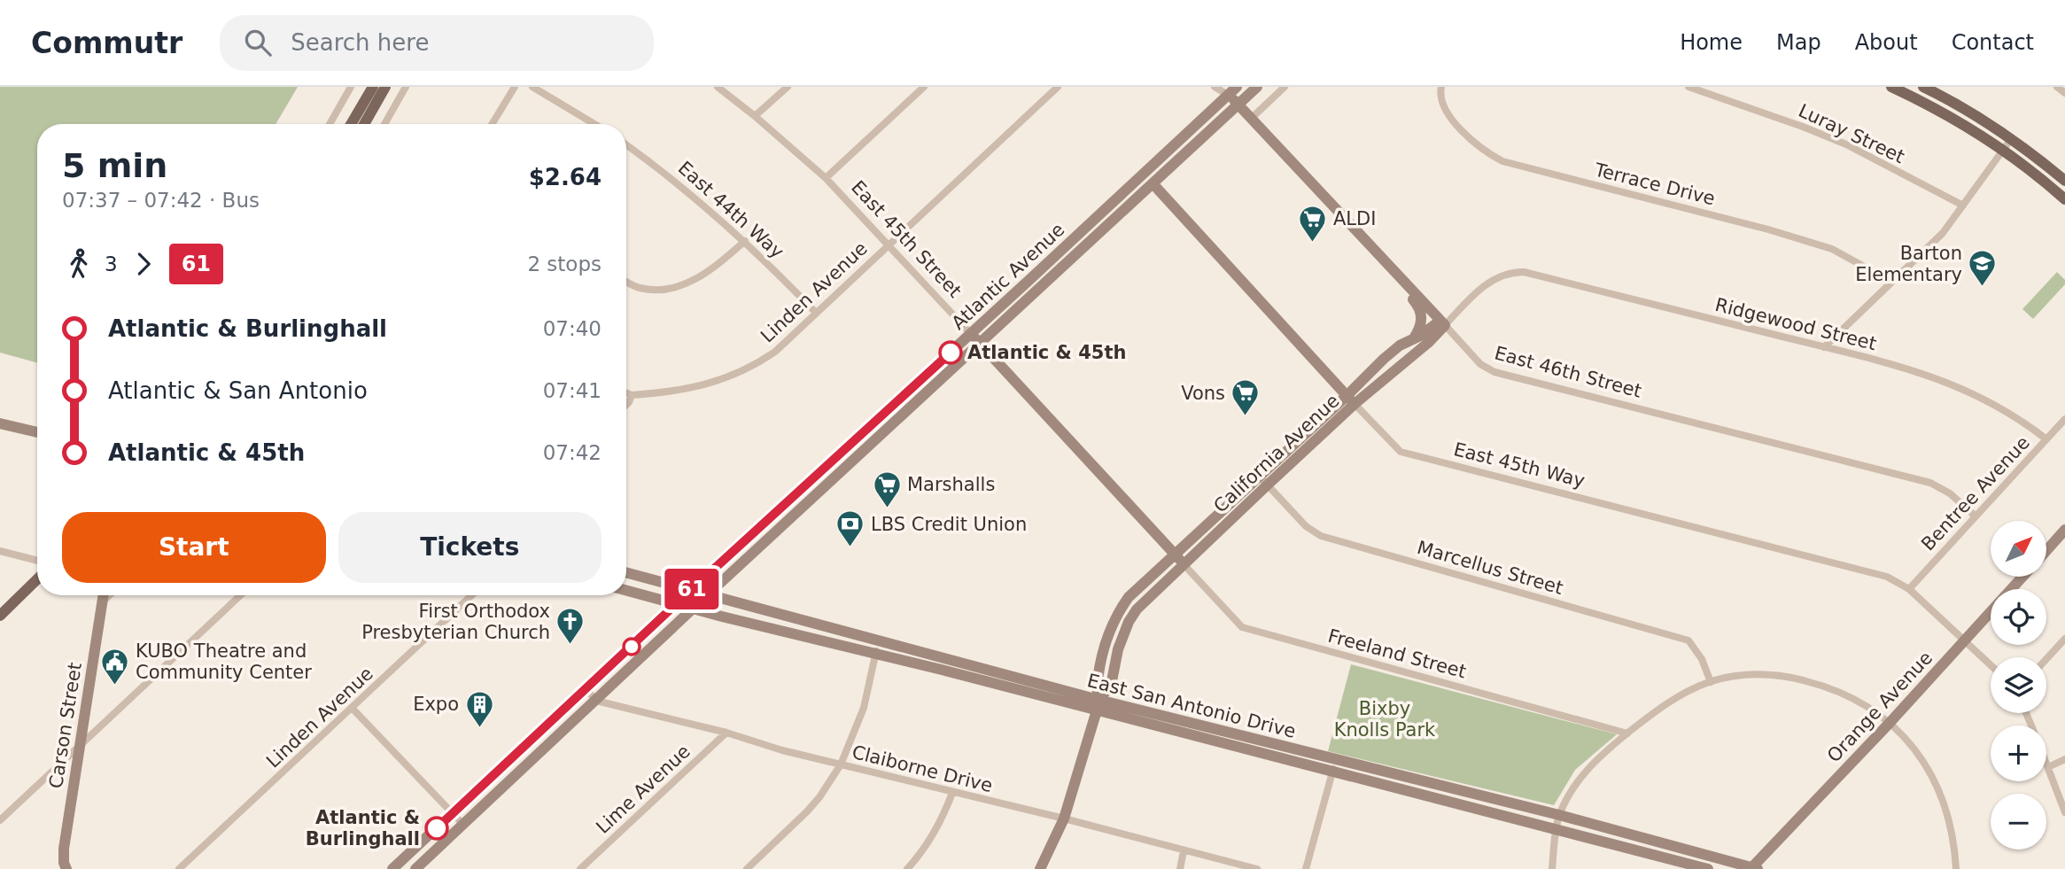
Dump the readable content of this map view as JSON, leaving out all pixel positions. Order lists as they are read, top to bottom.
{
  "streets": {
    "main road": [
      "East 45th Street",
      "Atlantic Avenue",
      "East 46th Street",
      "California Avenue",
      "East 45th Way",
      "East San Antonio Drive",
      "Orange Avenue",
      "Carson Street"
    ],
    "street": [
      "Luray Street",
      "Terrace Drive",
      "East 44th Way",
      "Linden Avenue",
      "Ridgewood Street",
      "Bentree Avenue",
      "Marcellus Street",
      "Freeland Street",
      "Claiborne Drive",
      "Lime Avenue"
    ]
  },
  "crossings": [
    ["East 44th Way", "Linden Avenue"],
    ["East 45th Street", "Atlantic Avenue"],
    ["East 45th Street", "Linden Avenue"],
    ["East 45th Street", "California Avenue"],
    ["East 45th Street", "Freeland Street"],
    ["Atlantic Avenue", "East 46th Street"],
    ["Atlantic Avenue", "East 45th Way"],
    ["Atlantic Avenue", "East San Antonio Drive"],
    ["Atlantic Avenue", "Claiborne Drive"],
    ["Ridgewood Street", "California Avenue"],
    ["Ridgewood Street", "Bentree Avenue"],
    ["East 46th Street", "California Avenue"],
    ["East 46th Street", "Bentree Avenue"],
    ["California Avenue", "East 45th Way"],
    ["California Avenue", "Marcellus Street"],
    ["California Avenue", "Freeland Street"],
    ["California Avenue", "East San Antonio Drive"],
    ["California Avenue", "Claiborne Drive"],
    ["East 45th Way", "Bentree Avenue"],
    ["East 45th Way", "Orange Avenue"],
    ["East San Antonio Drive", "Orange Avenue"],
    ["Claiborne Drive", "Lime Avenue"]
  ],
  "parks": ["Bixby Knolls Park"],
  "places": {
    "supermarket": ["ALDI", "Vons", "Marshalls"],
    "school or university": ["Barton Elementary"],
    "other": ["Atlantic & 45th", "Atlantic & Burlinghall"],
    "bank": ["LBS Credit Union"],
    "church": ["First Orthodox Presbyterian Church"],
    "public building": ["KUBO Theatre and Community Center"],
    "building": ["Expo"]
  },
  "lines": ["bus line 61"],
  "north": "top right",
  "page": {
    "header": "Commutr",
    "search": "Search here",
    "nav": [
      "Home",
      "Map",
      "About",
      "Contact"
    ],
    "on_map": "61",
    "heading": ["5 min", "07:37 – 07:42 · Bus", "$2.64"],
    "legs": ["3", "61", "2 stops"],
    "list": [
      {
        "name": "Atlantic & Burlinghall",
        "value": "07:40"
      },
      {
        "name": "Atlantic & San Antonio",
        "value": "07:41"
      },
      {
        "name": "Atlantic & 45th",
        "value": "07:42"
      }
    ],
    "buttons": ["Start", "Tickets"],
    "map_buttons": ["+", "−"]
  }
}
